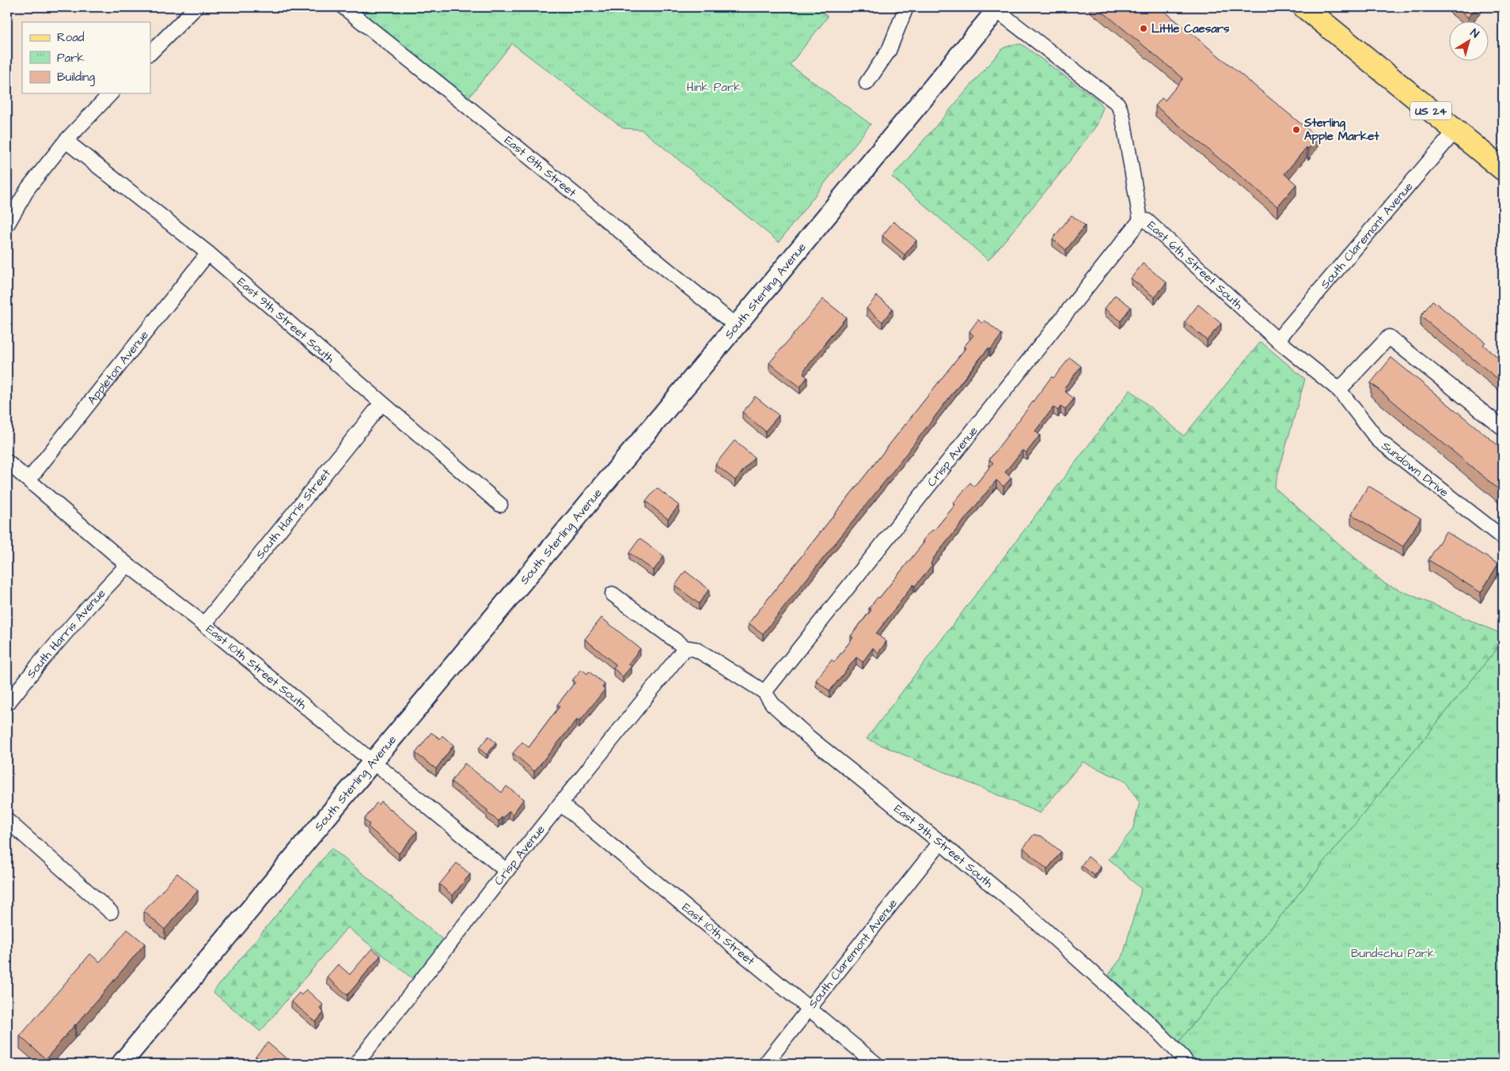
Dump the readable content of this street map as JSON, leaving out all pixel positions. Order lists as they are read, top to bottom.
{
  "streets": {
    "main road": ["US 24", "South Sterling Avenue"],
    "street": [
      "East 8th Street",
      "South Claremont Avenue",
      "East 6th Street South",
      "East 9th Street South",
      "Appleton Avenue",
      "Crisp Avenue",
      "Sundown Drive",
      "South Harris Street",
      "South Harris Avenue",
      "East 10th Street South",
      "East 10th Street"
    ]
  },
  "crossings": [
    ["US 24", "South Claremont Avenue"],
    ["East 8th Street", "South Sterling Avenue"],
    ["South Claremont Avenue", "East 6th Street South"],
    ["South Claremont Avenue", "East 9th Street South"],
    ["South Claremont Avenue", "Sundown Drive"],
    ["South Claremont Avenue", "East 10th Street"],
    ["East 6th Street South", "South Sterling Avenue"],
    ["East 6th Street South", "Crisp Avenue"],
    ["East 6th Street South", "Sundown Drive"],
    ["South Sterling Avenue", "East 10th Street South"],
    ["East 9th Street South", "Appleton Avenue"],
    ["East 9th Street South", "Crisp Avenue"],
    ["East 9th Street South", "South Harris Street"],
    ["Appleton Avenue", "East 10th Street South"],
    ["Crisp Avenue", "East 10th Street South"],
    ["Crisp Avenue", "East 10th Street"],
    ["South Harris Street", "East 10th Street South"],
    ["South Harris Avenue", "East 10th Street South"]
  ],
  "parks": ["Hink Park", "Bundschu Park"],
  "places": ["Little Caesars", "Sterling Apple Market"],
  "legend": ["Road", "Park", "Building"],
  "north": "top right"
}
